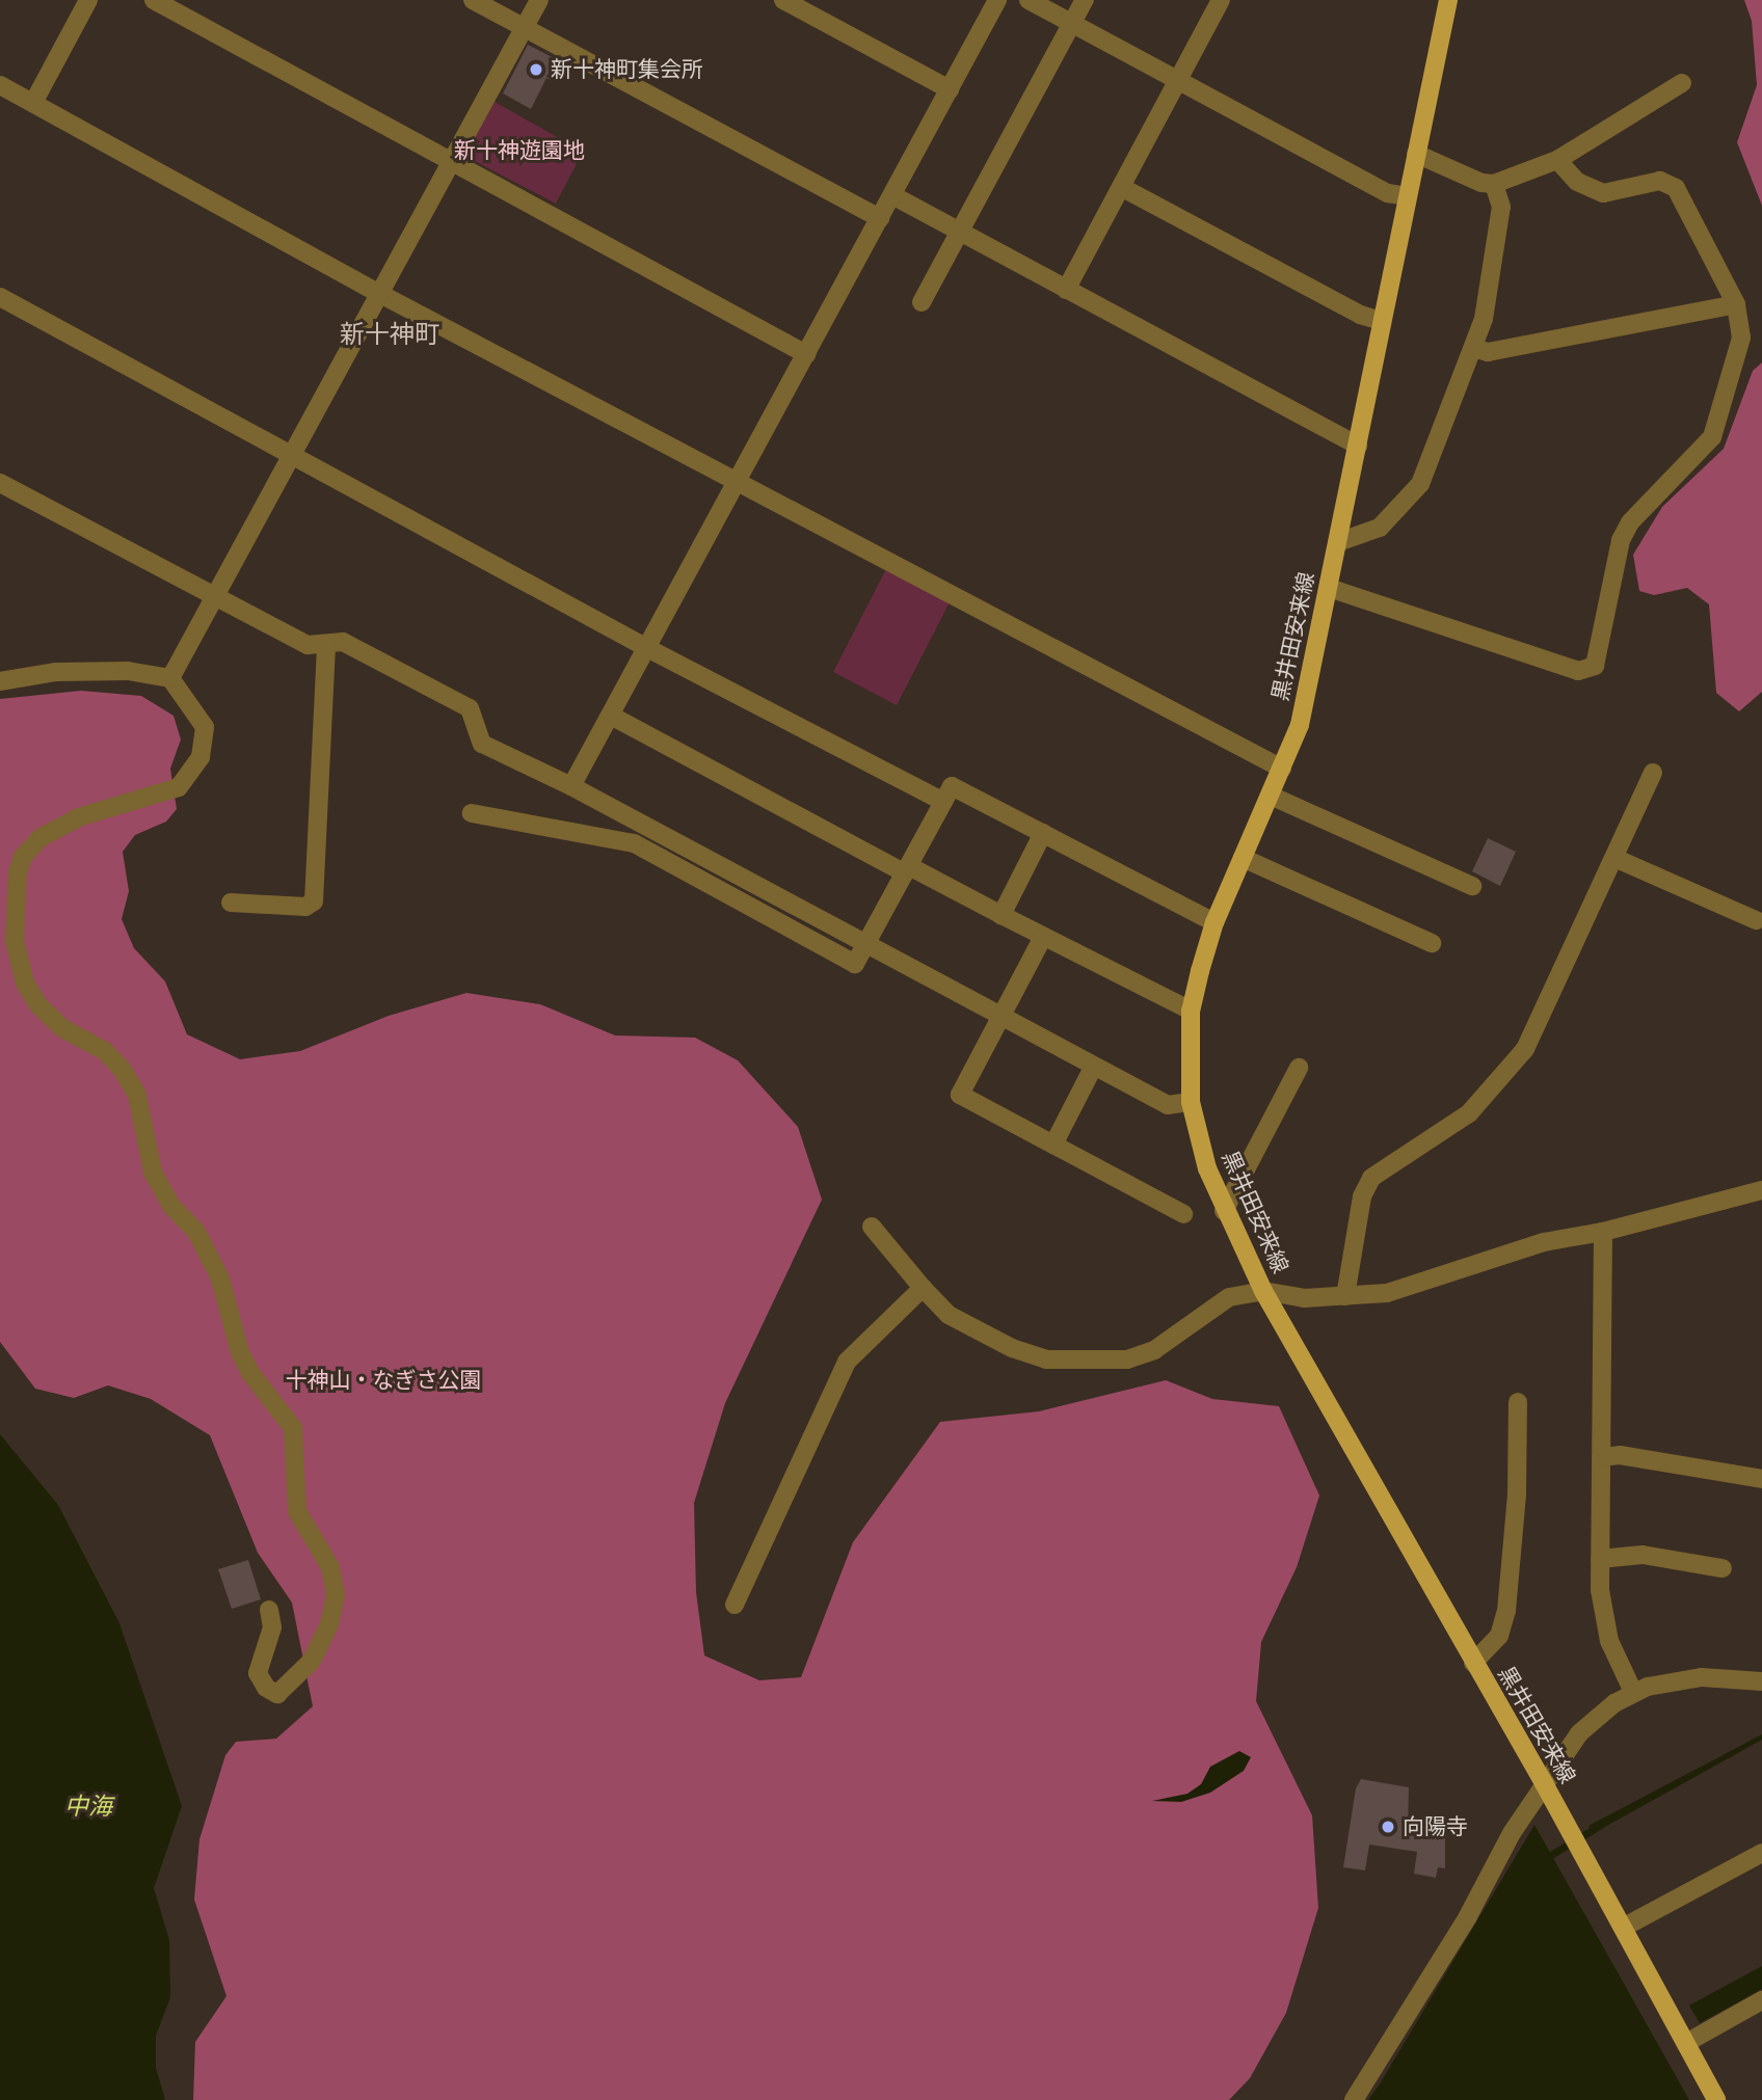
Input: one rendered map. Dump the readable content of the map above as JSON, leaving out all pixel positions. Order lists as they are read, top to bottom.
{
  "streets": {
    "main road": ["黒井田安来線"]
  },
  "districts": ["新十神町"],
  "water": ["中海"],
  "parks": ["新十神遊園地", "十神山・なぎさ公園"],
  "places": ["新十神町集会所", "向陽寺"]
}
